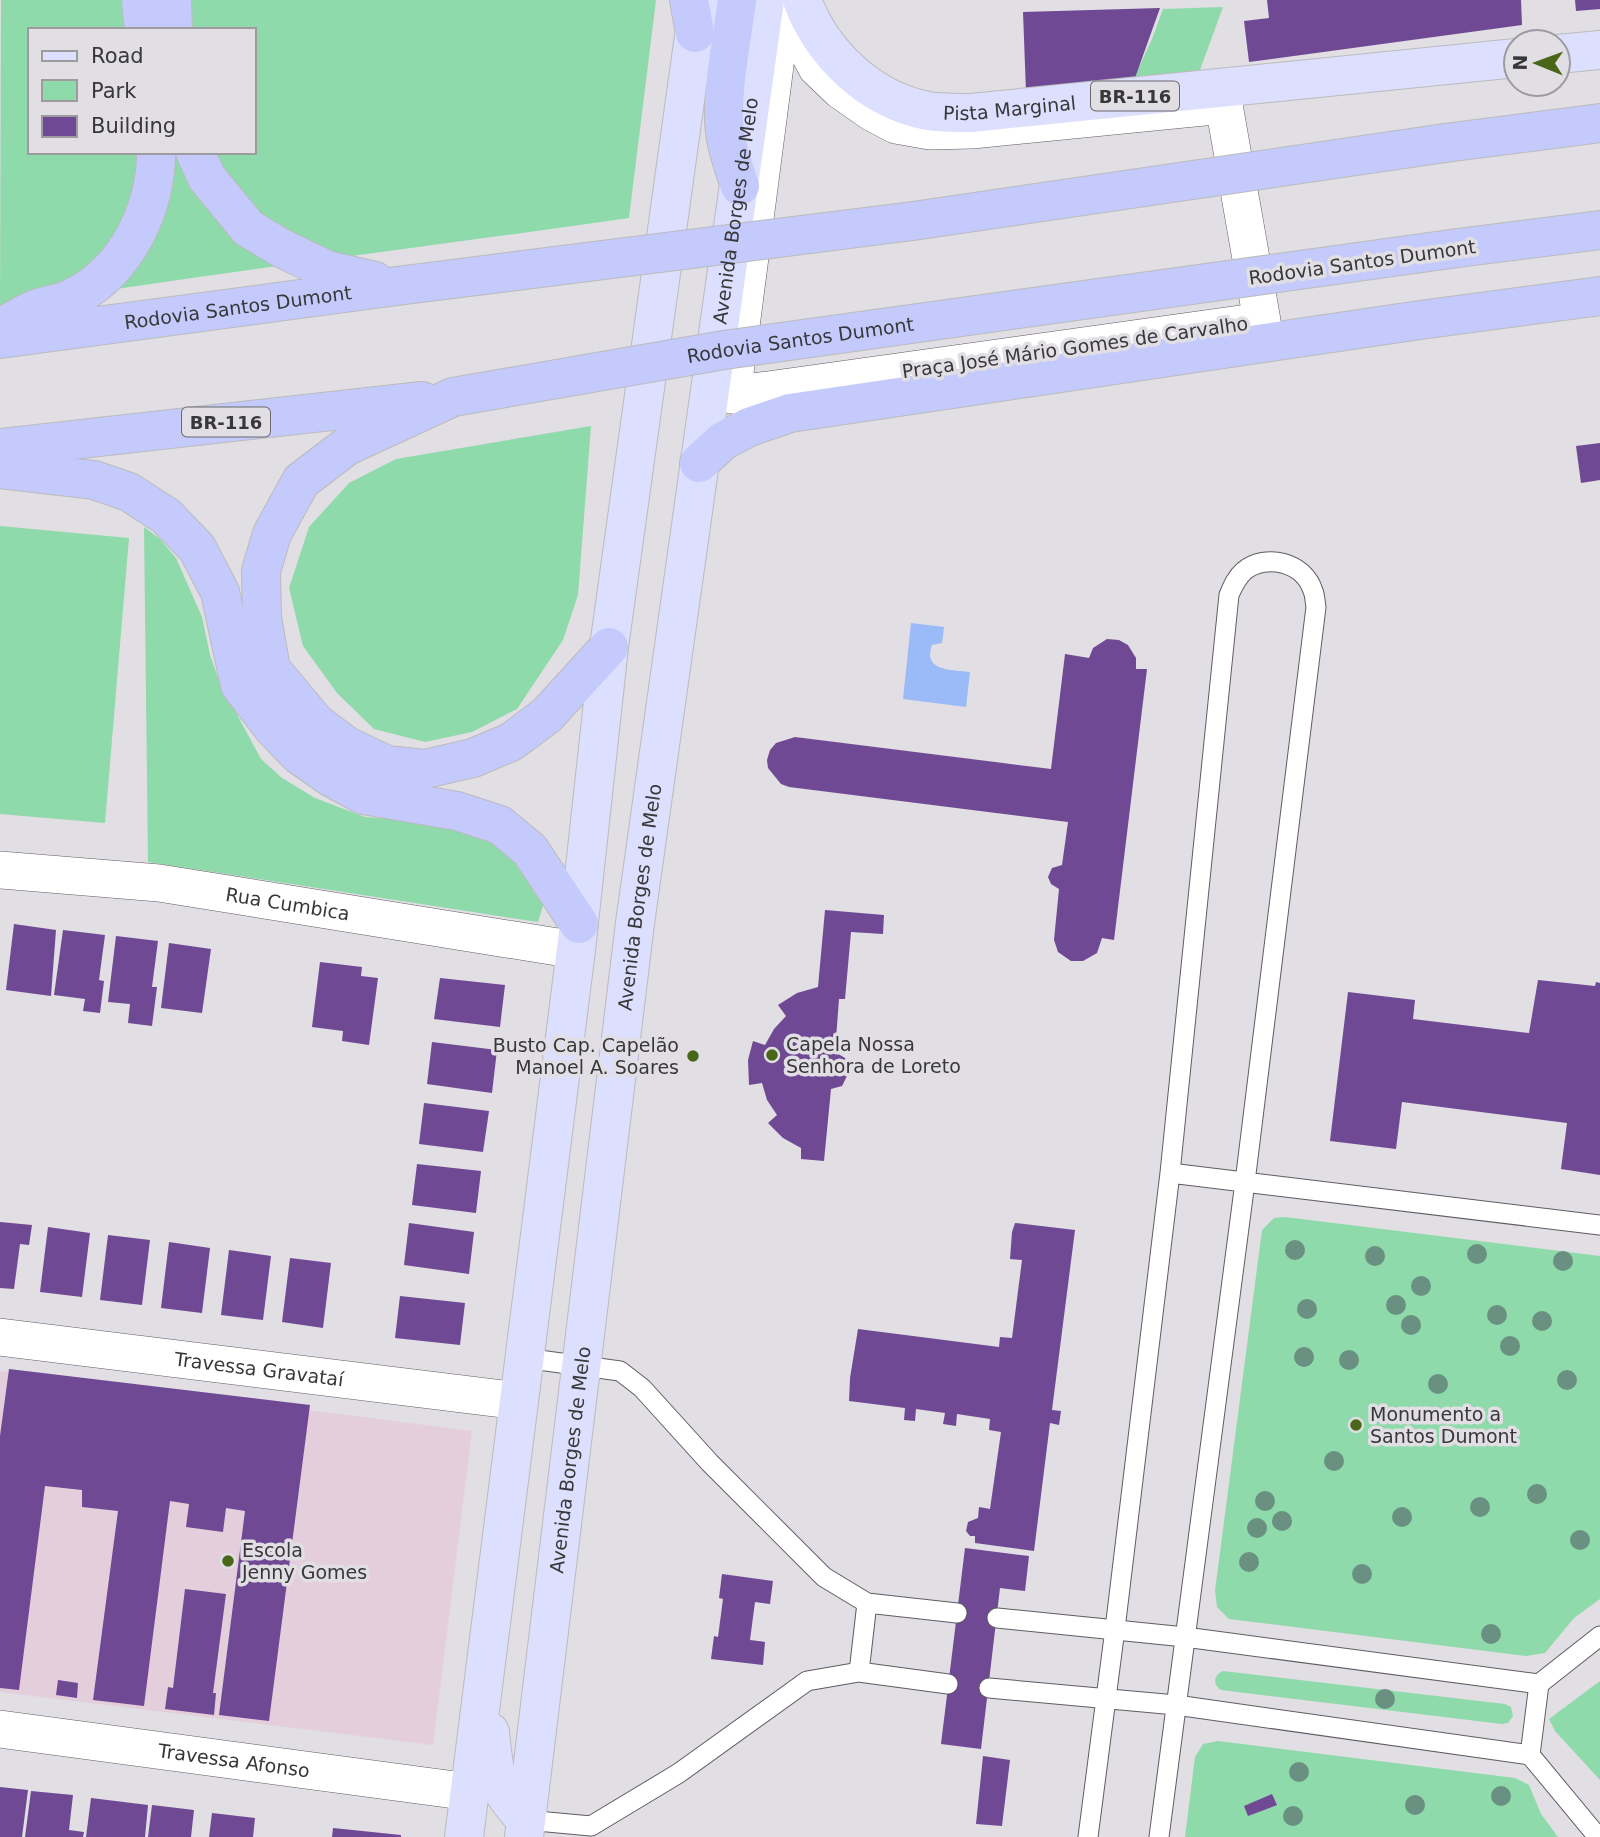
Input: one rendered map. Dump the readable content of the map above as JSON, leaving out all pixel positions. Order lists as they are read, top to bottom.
{
  "streets": {
    "highway": ["BR-116", "Rodovia Santos Dumont"],
    "main road": ["Pista Marginal", "Avenida Borges de Melo"],
    "street": [
      "Praça José Mário Gomes de Carvalho",
      "Rua Cumbica",
      "Travessa Gravataí",
      "Travessa Afonso"
    ]
  },
  "crossings": [
    ["Pista Marginal", "Avenida Borges de Melo"],
    ["Pista Marginal", "Praça José Mário Gomes de Carvalho"],
    ["Avenida Borges de Melo", "Praça José Mário Gomes de Carvalho"]
  ],
  "places": [
    "Capela Nossa Senhora de Loreto",
    "Busto Cap. Capelão Manoel A. Soares",
    "Monumento a Santos Dumont",
    "Escola Jenny Gomes"
  ],
  "legend": ["Road", "Park", "Building"],
  "north": "left"
}
